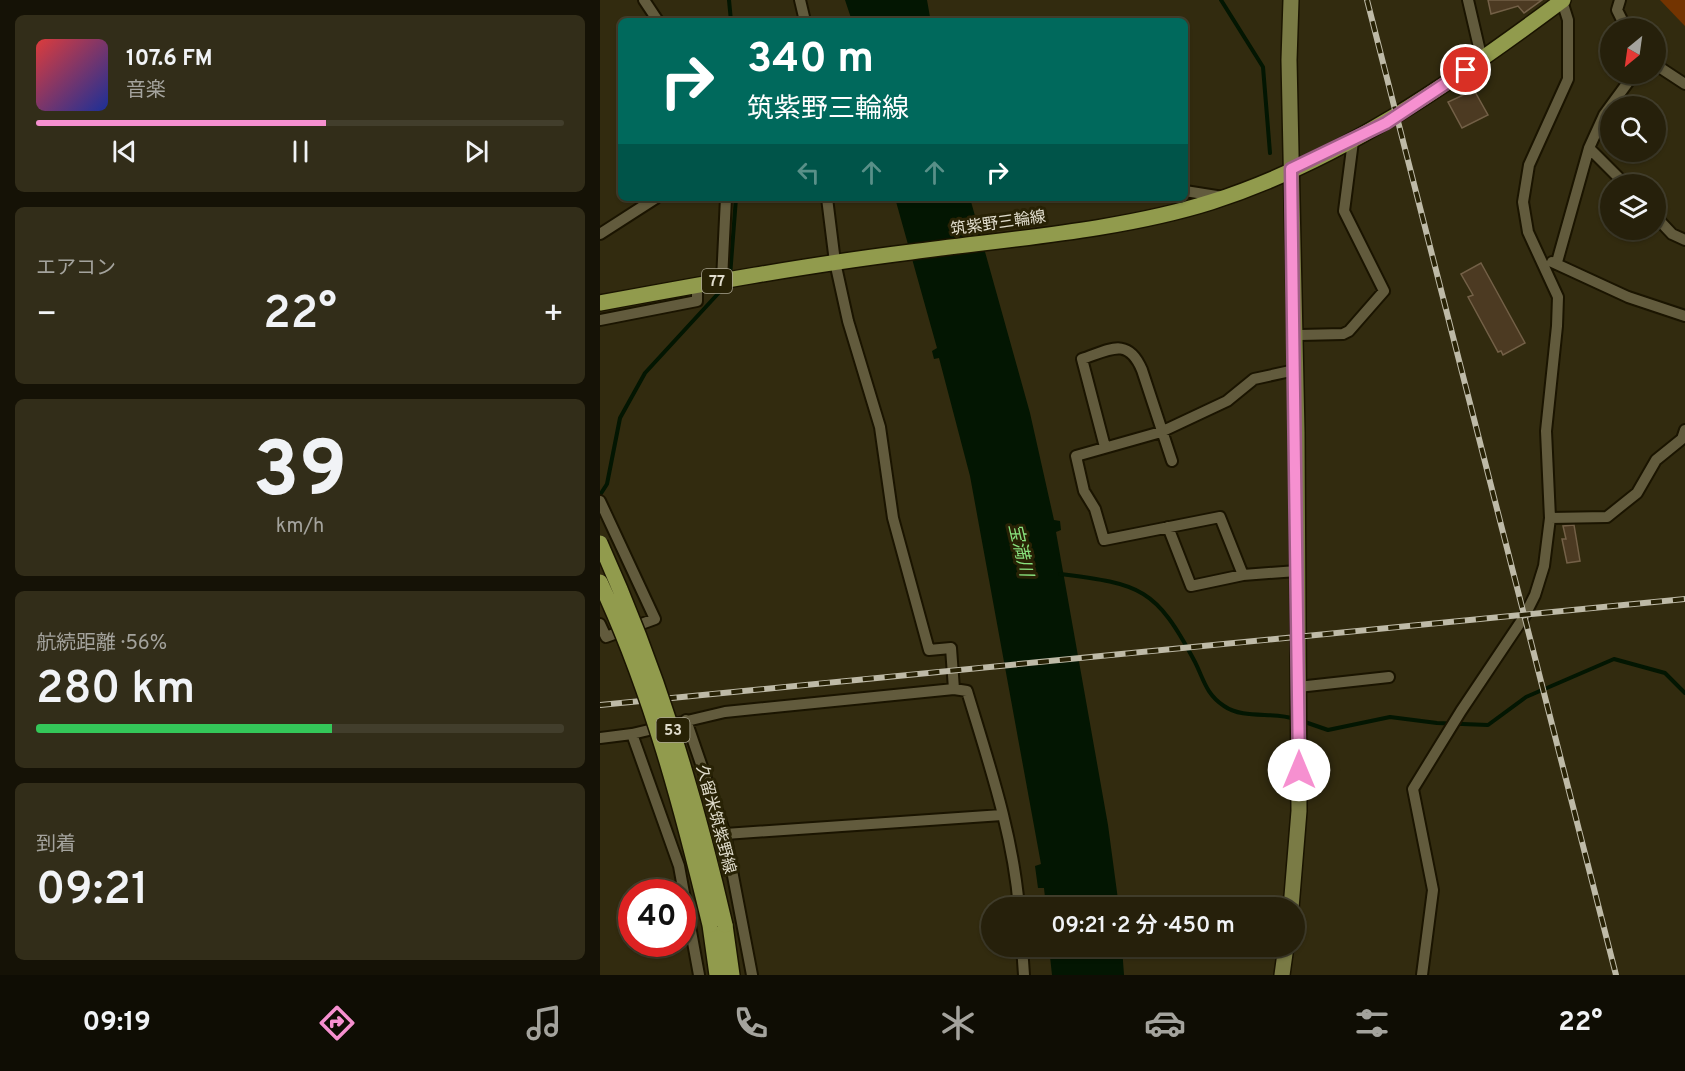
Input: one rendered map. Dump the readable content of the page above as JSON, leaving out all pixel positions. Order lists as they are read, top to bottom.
{
  "streets": {
    "main road": [
      "筑紫野三輪線",
      "77",
      "53",
      "久留米筑紫野線"
    ]
  },
  "water": ["宝満川"],
  "north": "bottom left",
  "page": {
    "turn": ["340 m", "筑紫野三輪線"],
    "song": ["107.6 FM", "音楽"],
    "tile": [
      "エアコン",
      ["39", "km/h"],
      ["航続距離 · 56%", "280 km"],
      ["到着", "09:21"]
    ],
    "heat": ["−", "22°", "+"],
    "limit": "40",
    "trip": "09:21 · 2 分 · 450 m",
    "tabs": ["09:19", "22°"]
  }
}
